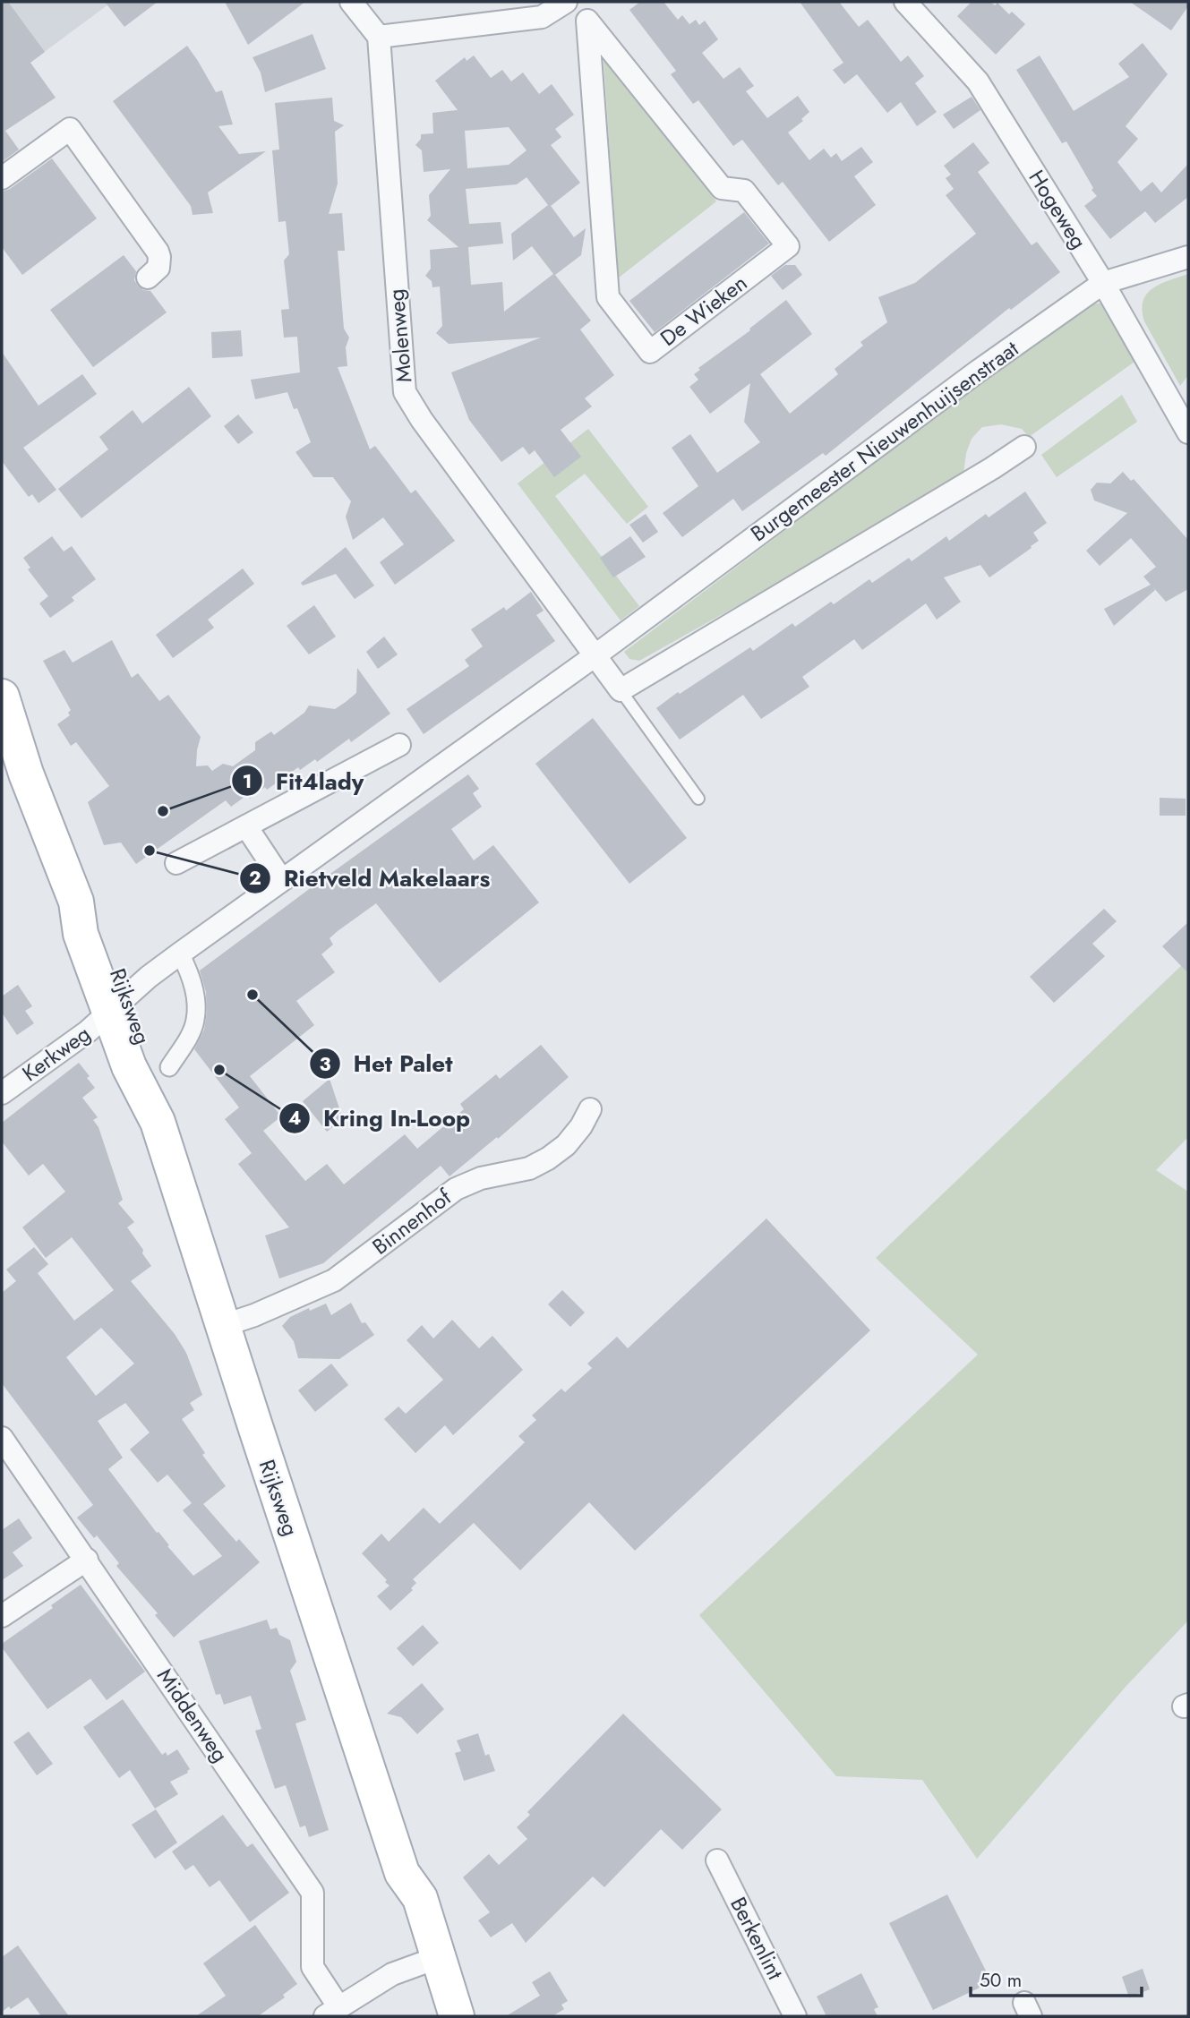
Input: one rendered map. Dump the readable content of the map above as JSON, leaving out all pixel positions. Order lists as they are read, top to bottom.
{
  "streets": {
    "main road": ["Rijksweg"],
    "street": [
      "Hogeweg",
      "De Wieken",
      "Molenweg",
      "Burgemeester Nieuwenhuijsenstraat",
      "Kerkweg",
      "Binnenhof",
      "Middenweg",
      "Berkenlint"
    ]
  },
  "crossings": [
    ["Hogeweg", "Burgemeester Nieuwenhuijsenstraat"],
    ["Molenweg", "Burgemeester Nieuwenhuijsenstraat"],
    ["Burgemeester Nieuwenhuijsenstraat", "Rijksweg"],
    ["Burgemeester Nieuwenhuijsenstraat", "Kerkweg"],
    ["Rijksweg", "Kerkweg"],
    ["Rijksweg", "Binnenhof"]
  ],
  "places": [
    "Fit4lady",
    "Rietveld Makelaars",
    "Het Palet",
    "Kring In-Loop"
  ],
  "scale_bar": "50 m"
}
